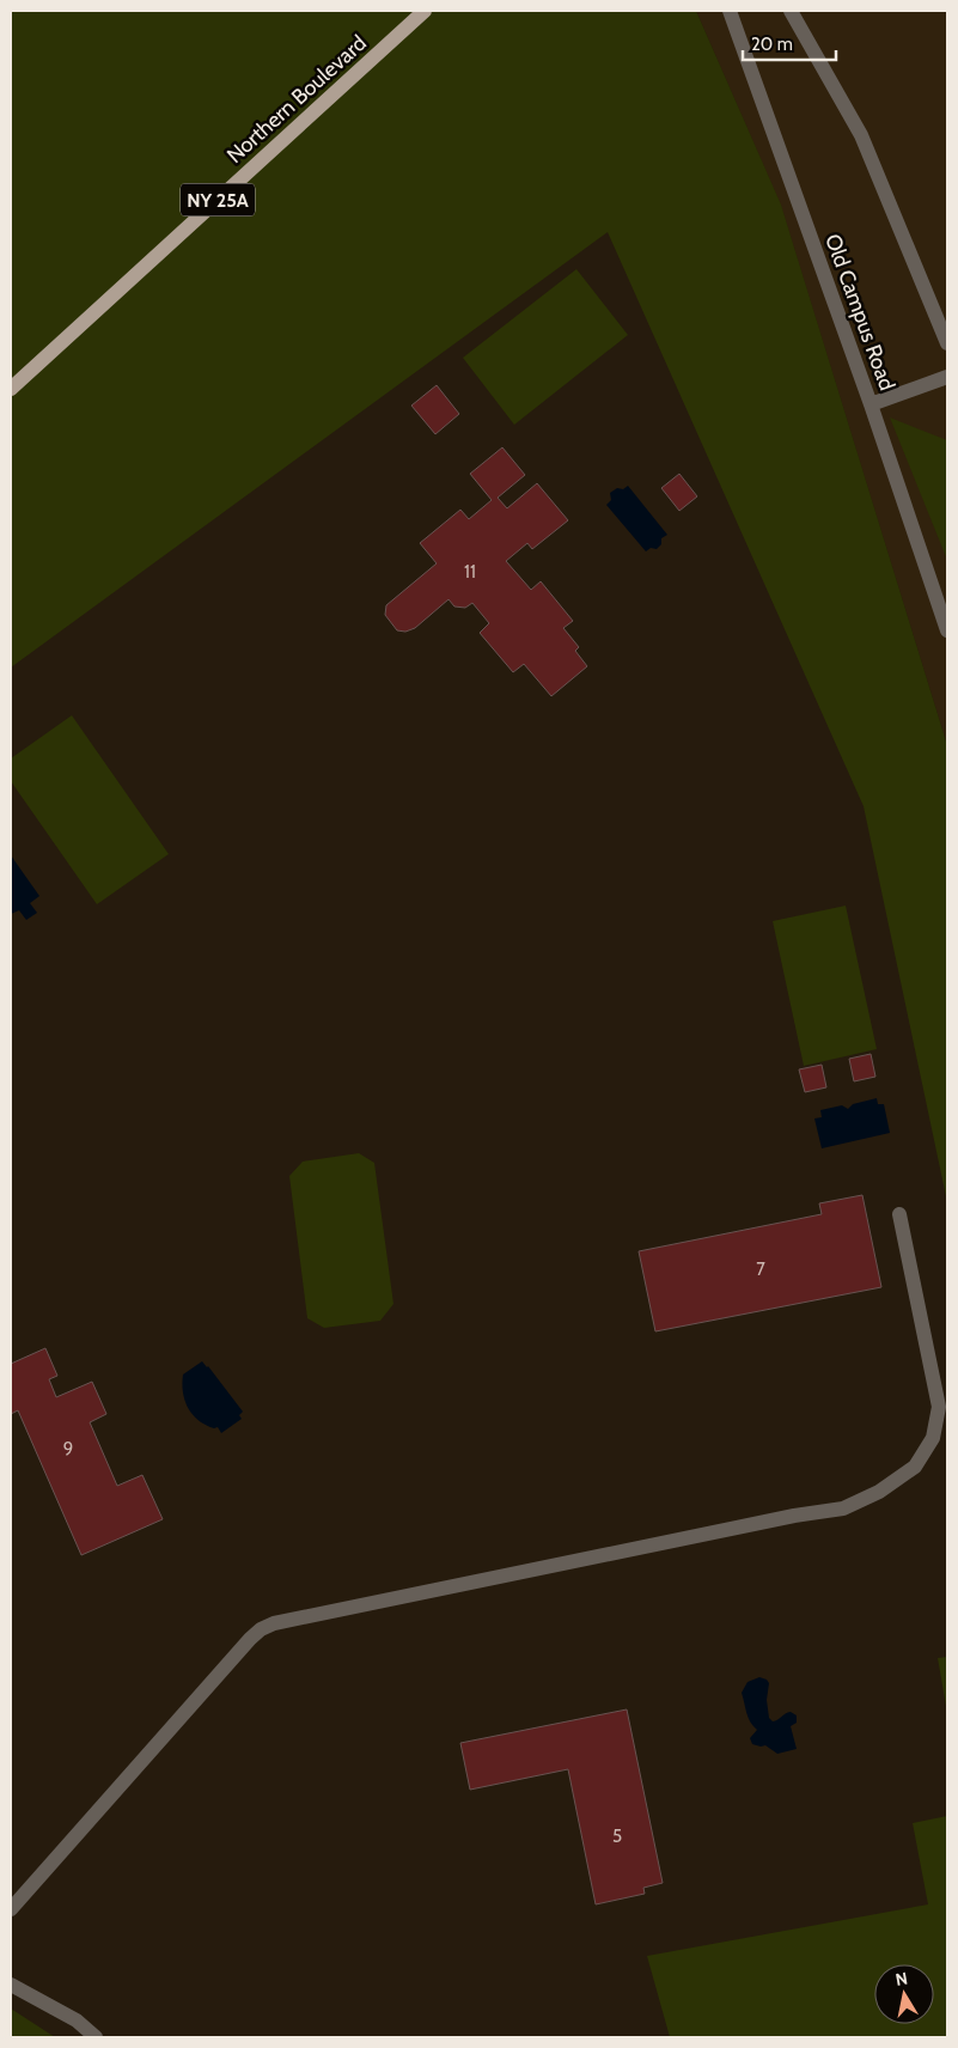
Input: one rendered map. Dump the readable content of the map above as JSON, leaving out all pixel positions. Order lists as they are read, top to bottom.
{
  "streets": {
    "main road": ["Northern Boulevard", "NY 25A"],
    "street": ["Old Campus Road"]
  },
  "house_numbers": [
    "11",
    "7",
    "9",
    "5"
  ],
  "scale_bar": "20 m",
  "north": "top"
}
